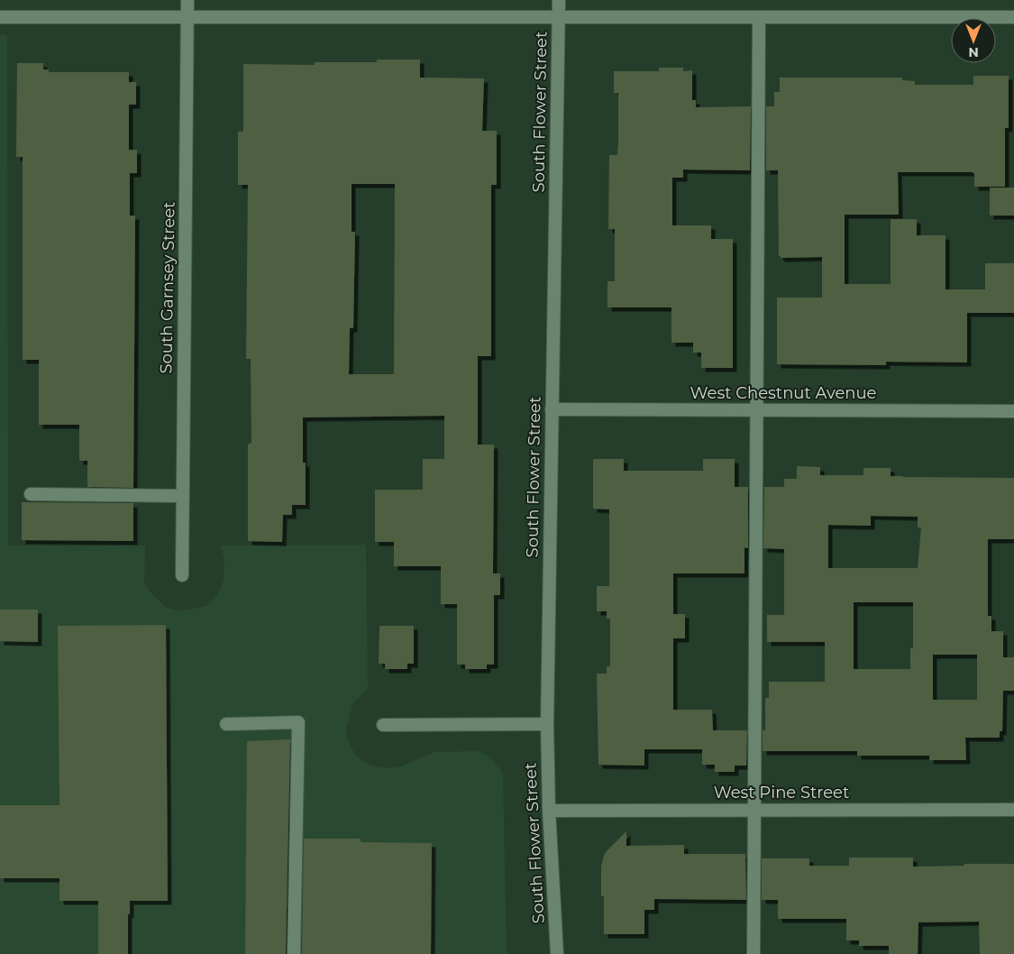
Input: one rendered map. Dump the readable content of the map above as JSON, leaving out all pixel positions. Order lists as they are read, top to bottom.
{
  "streets": {
    "street": [
      "South Flower Street",
      "South Garnsey Street",
      "West Chestnut Avenue",
      "West Pine Street"
    ]
  },
  "crossings": [
    ["South Flower Street", "West Chestnut Avenue"],
    ["South Flower Street", "West Pine Street"]
  ],
  "north": "bottom"
}
